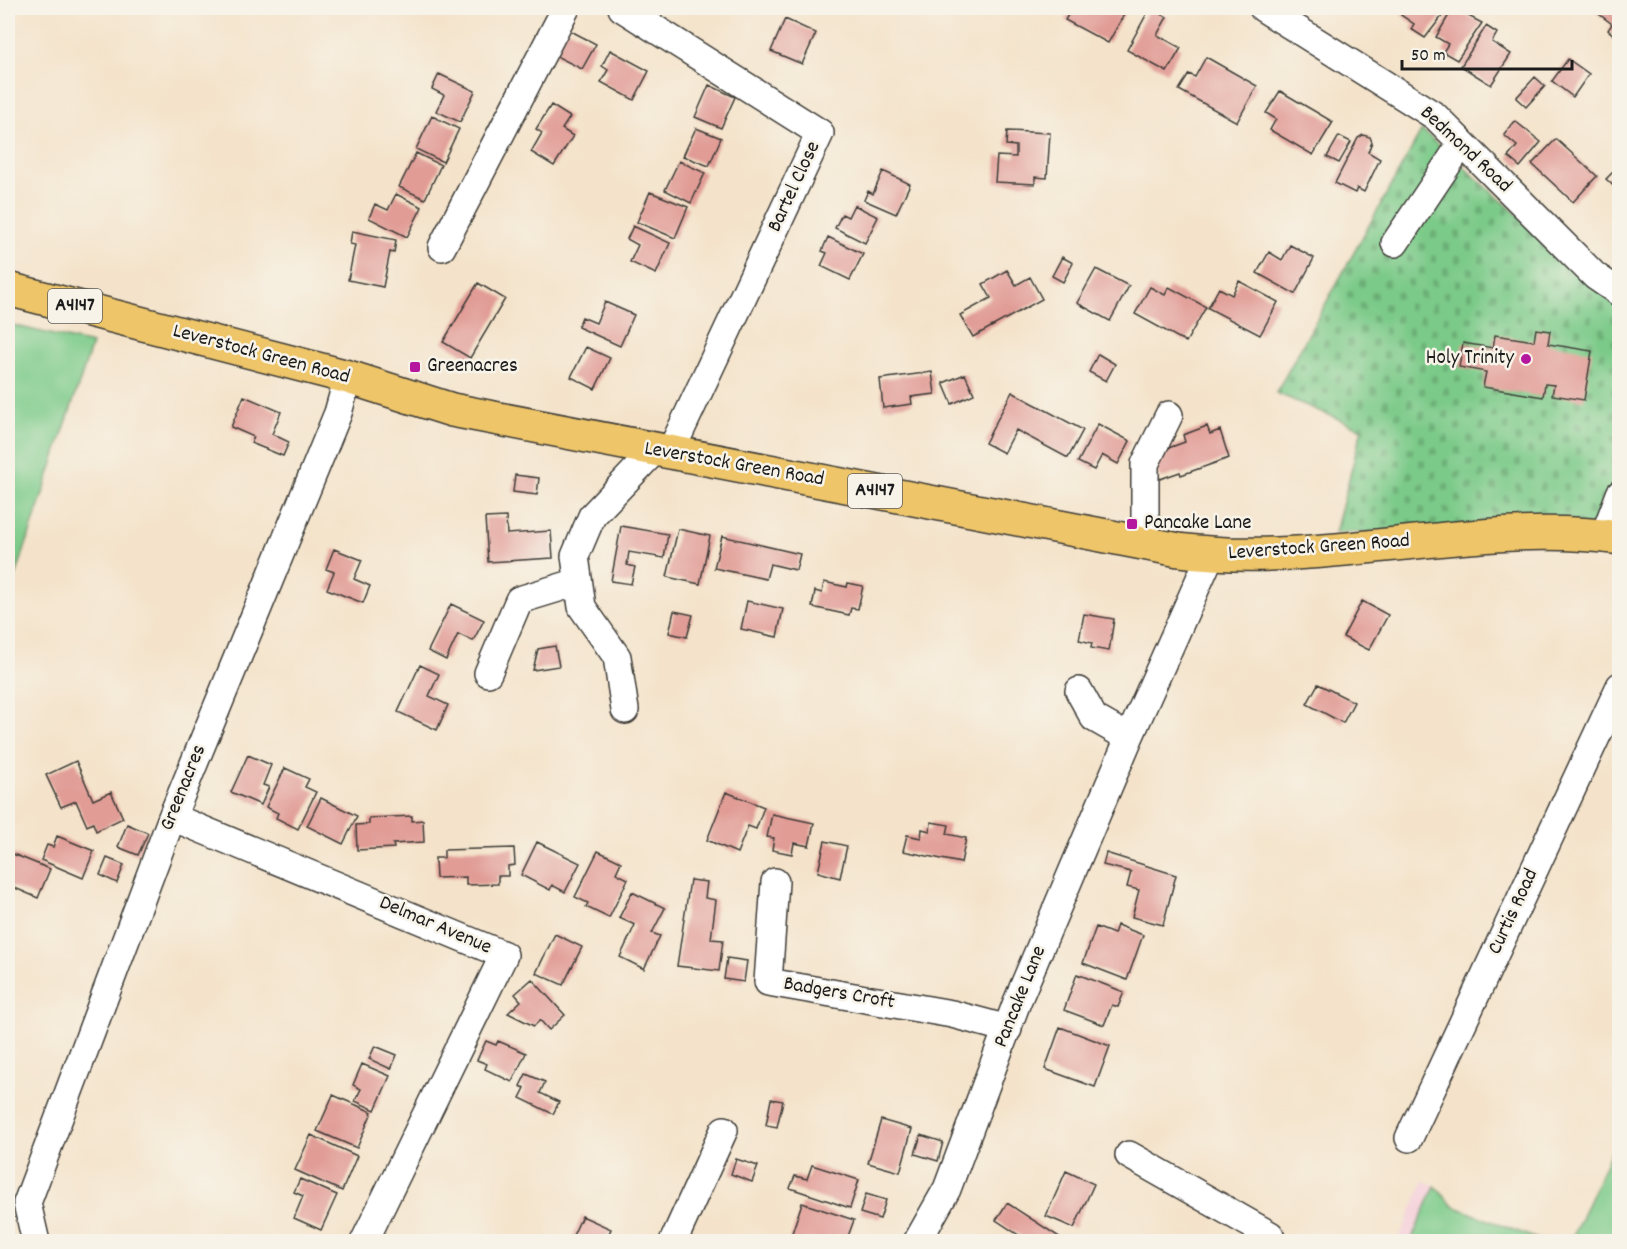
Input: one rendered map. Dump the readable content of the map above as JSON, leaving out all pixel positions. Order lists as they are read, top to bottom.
{
  "streets": {
    "main road": ["A4147", "Leverstock Green Road"],
    "street": [
      "Bedmond Road",
      "Bartel Close",
      "Greenacres",
      "Curtis Road",
      "Delmar Avenue",
      "Badgers Croft",
      "Pancake Lane"
    ]
  },
  "crossings": [
    ["Bartel Close", "Leverstock Green Road"],
    ["Leverstock Green Road", "Greenacres"],
    ["Leverstock Green Road", "Pancake Lane"],
    ["Greenacres", "Delmar Avenue"],
    ["Badgers Croft", "Pancake Lane"]
  ],
  "places": {
    "other": ["Holy Trinity"],
    "transit": ["Greenacres", "Pancake Lane"]
  },
  "scale_bar": "50 m"
}
